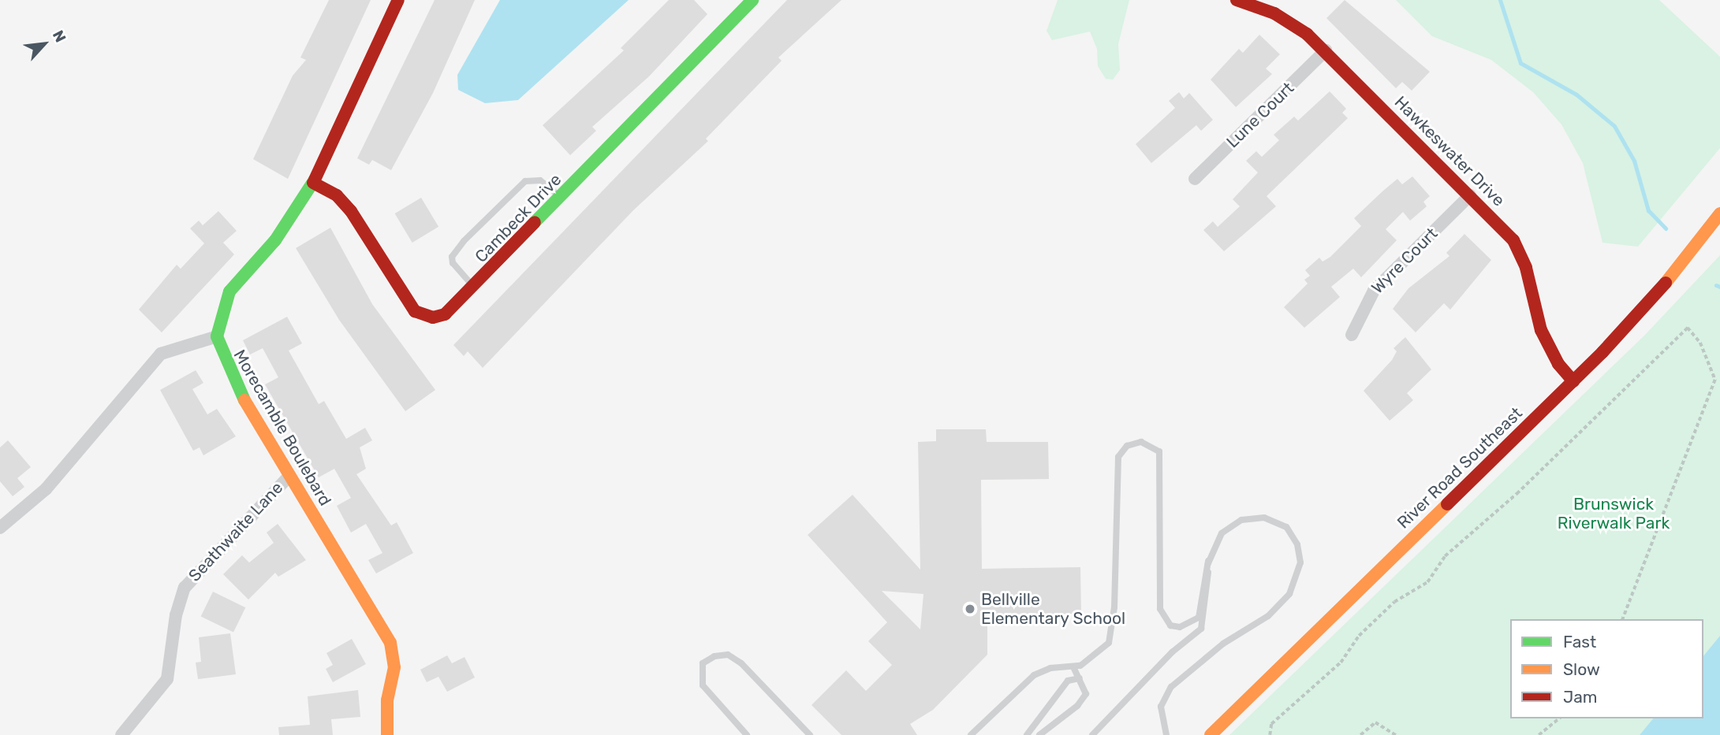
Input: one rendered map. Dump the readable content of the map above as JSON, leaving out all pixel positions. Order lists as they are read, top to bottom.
{
  "streets": {
    "street": [
      "Lune Court",
      "Hawkeswater Drive",
      "Cambeck Drive",
      "Wyre Court",
      "Morecamble Boulebard",
      "River Road Southeast",
      "Seathwaite Lane"
    ]
  },
  "crossings": [
    ["Lune Court", "Hawkeswater Drive"],
    ["Hawkeswater Drive", "Wyre Court"],
    ["Hawkeswater Drive", "River Road Southeast"],
    ["Cambeck Drive", "Morecamble Boulebard"],
    ["Morecamble Boulebard", "Seathwaite Lane"]
  ],
  "parks": ["Brunswick Riverwalk Park"],
  "places": ["Bellville Elementary School"],
  "legend": ["Fast", "Slow", "Jam"],
  "north": "top right"
}
